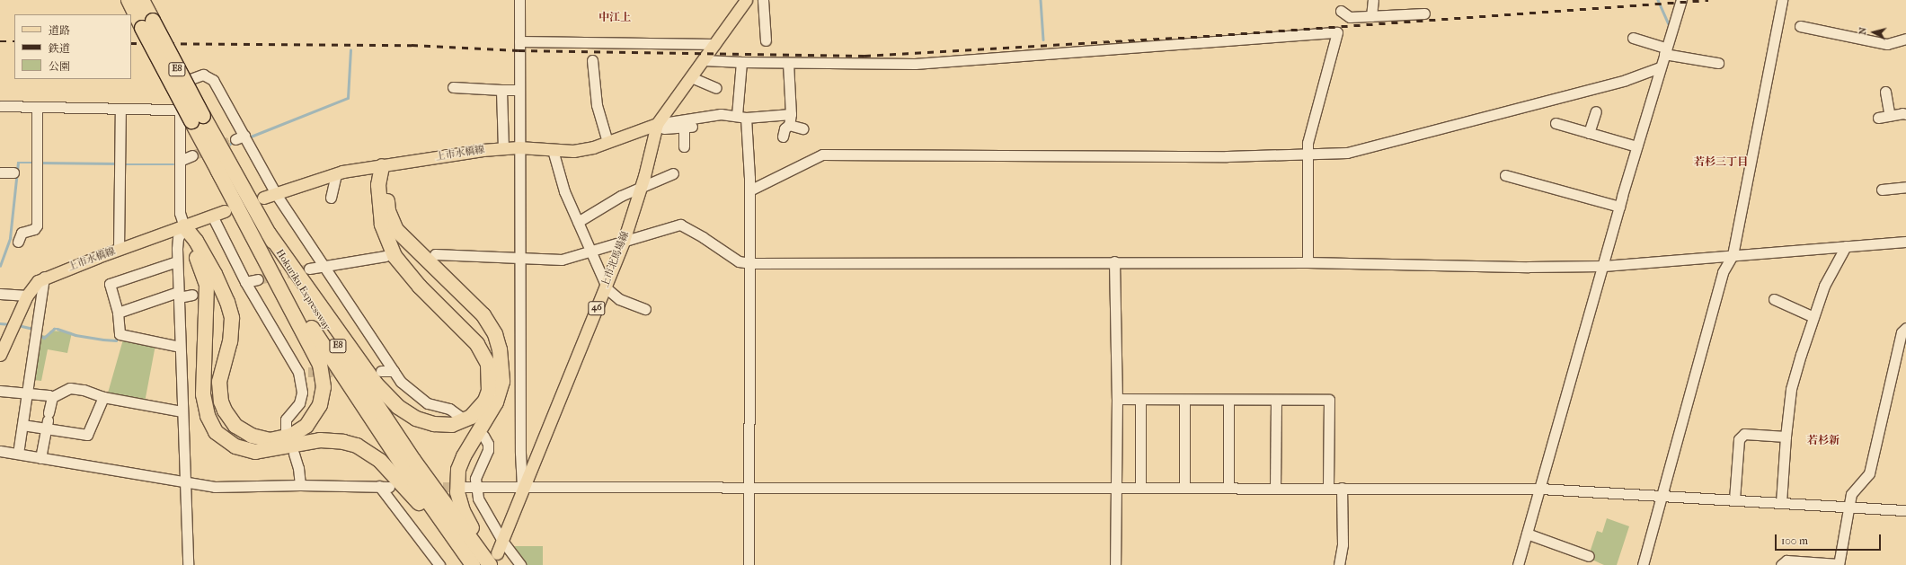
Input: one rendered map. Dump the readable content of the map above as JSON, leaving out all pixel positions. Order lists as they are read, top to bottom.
{
  "streets": {
    "highway": ["E8", "Hokuriku Expressway"],
    "main road": ["上市水橋線", "上市北馬場線", "46"]
  },
  "crossings": [
    ["上市水橋線", "上市北馬場線"],
    ["上市北馬場線", "Hokuriku Expressway"]
  ],
  "districts": ["中江上", "若杉三丁目", "若杉新"],
  "legend": ["道路", "鉄道", "公園"],
  "scale_bar": "100 m",
  "north": "left"
}
